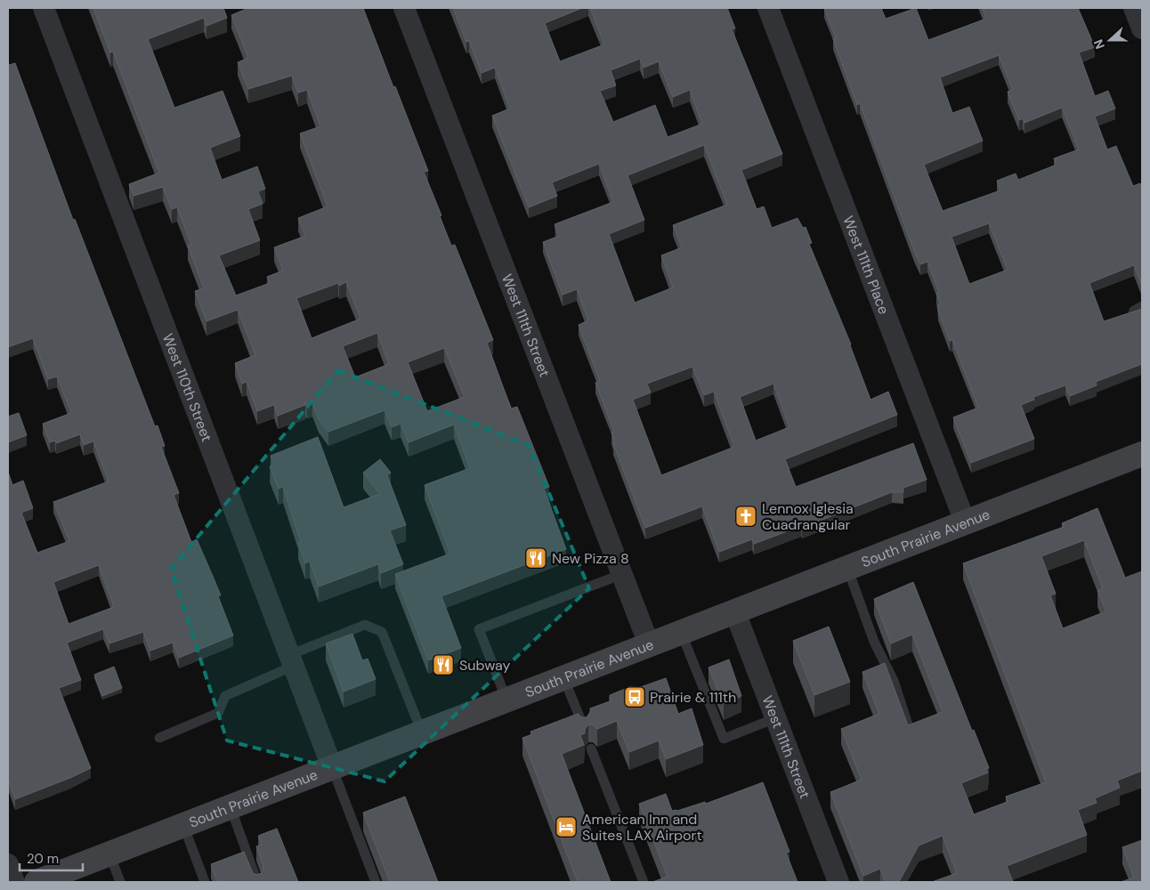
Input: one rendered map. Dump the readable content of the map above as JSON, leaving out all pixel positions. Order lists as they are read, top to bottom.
{
  "streets": {
    "main road": ["South Prairie Avenue"],
    "street": ["West 111th Place", "West 111th Street", "West 110th Street"]
  },
  "crossings": [
    ["West 111th Place", "South Prairie Avenue"],
    ["West 111th Street", "South Prairie Avenue"],
    ["West 110th Street", "South Prairie Avenue"]
  ],
  "places": {
    "church": ["Lennox Iglesia Cuadrangular"],
    "restaurant": ["New Pizza 8", "Subway"],
    "bus stop": ["Prairie & 111th"],
    "hotel": ["American Inn and Suites LAX Airport"]
  },
  "scale_bar": "20 m",
  "north": "left"
}
